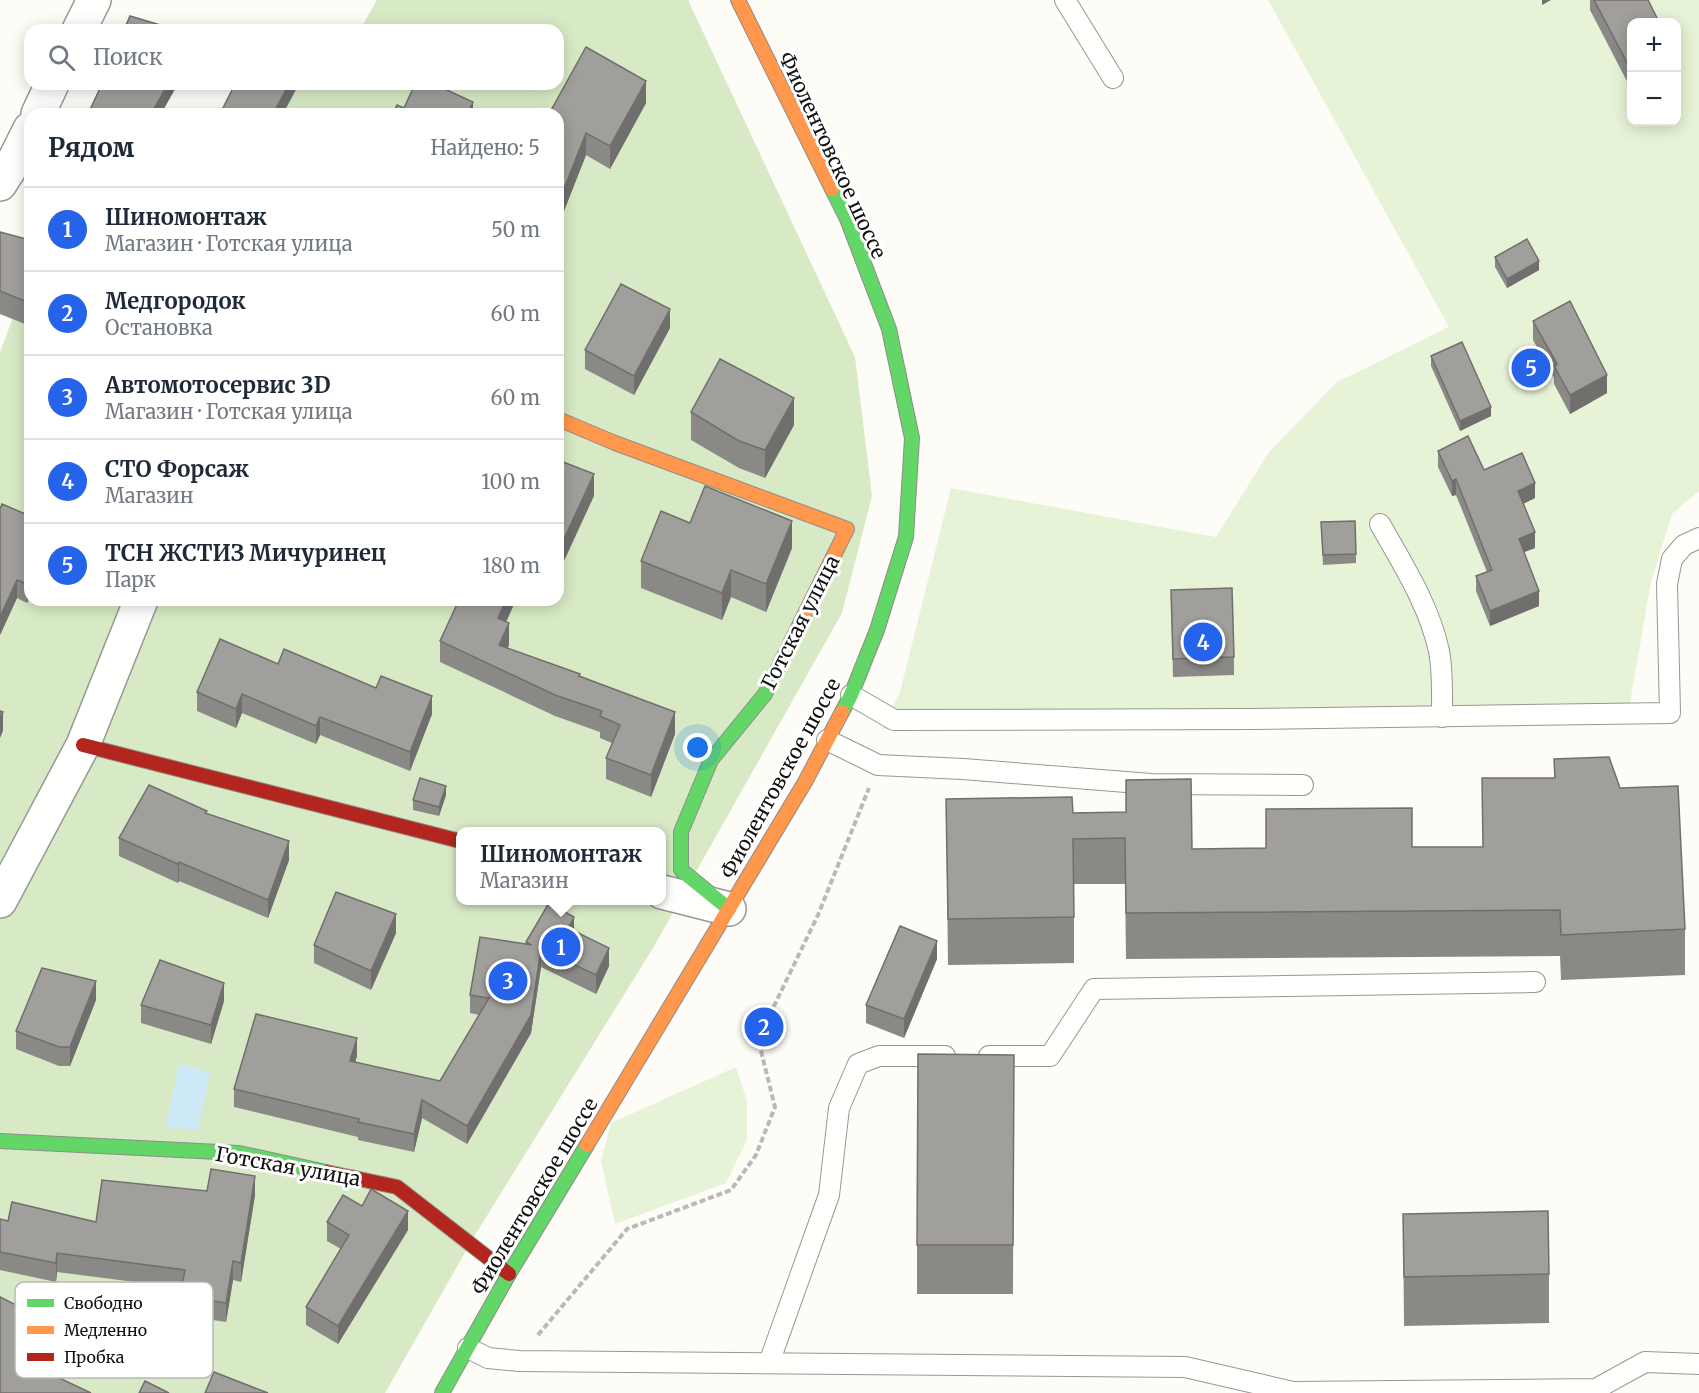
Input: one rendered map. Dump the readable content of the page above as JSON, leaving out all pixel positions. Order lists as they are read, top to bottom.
{
  "streets": {
    "street": ["Фиолентовское шоссе", "Готская улица"]
  },
  "crossings": [
    ["Фиолентовское шоссе", "Готская улица"]
  ],
  "legend": ["Свободно", "Медленно", "Пробка"],
  "page": {
    "map_buttons": ["+", "−"],
    "search": "Поиск",
    "heading": ["Рядом", "Найдено: 5"],
    "list": [
      {
        "mark": "1",
        "name": "Шиномонтаж",
        "note": "Магазин · Готская улица",
        "value": "50 m"
      },
      {
        "mark": "2",
        "name": "Медгородок",
        "note": "Остановка",
        "value": "60 m"
      },
      {
        "mark": "3",
        "name": "Автомотосервис 3D",
        "note": "Магазин · Готская улица",
        "value": "60 m"
      },
      {
        "mark": "4",
        "name": "СТО Форсаж",
        "note": "Магазин",
        "value": "100 m"
      },
      {
        "mark": "5",
        "name": "ТСН ЖСТИЗ Мичуринец",
        "note": "Парк",
        "value": "180 m"
      }
    ],
    "pins": [
      "5",
      "4",
      "1",
      "3",
      "2"
    ],
    "popup": ["Шиномонтаж", "Магазин"]
  }
}
